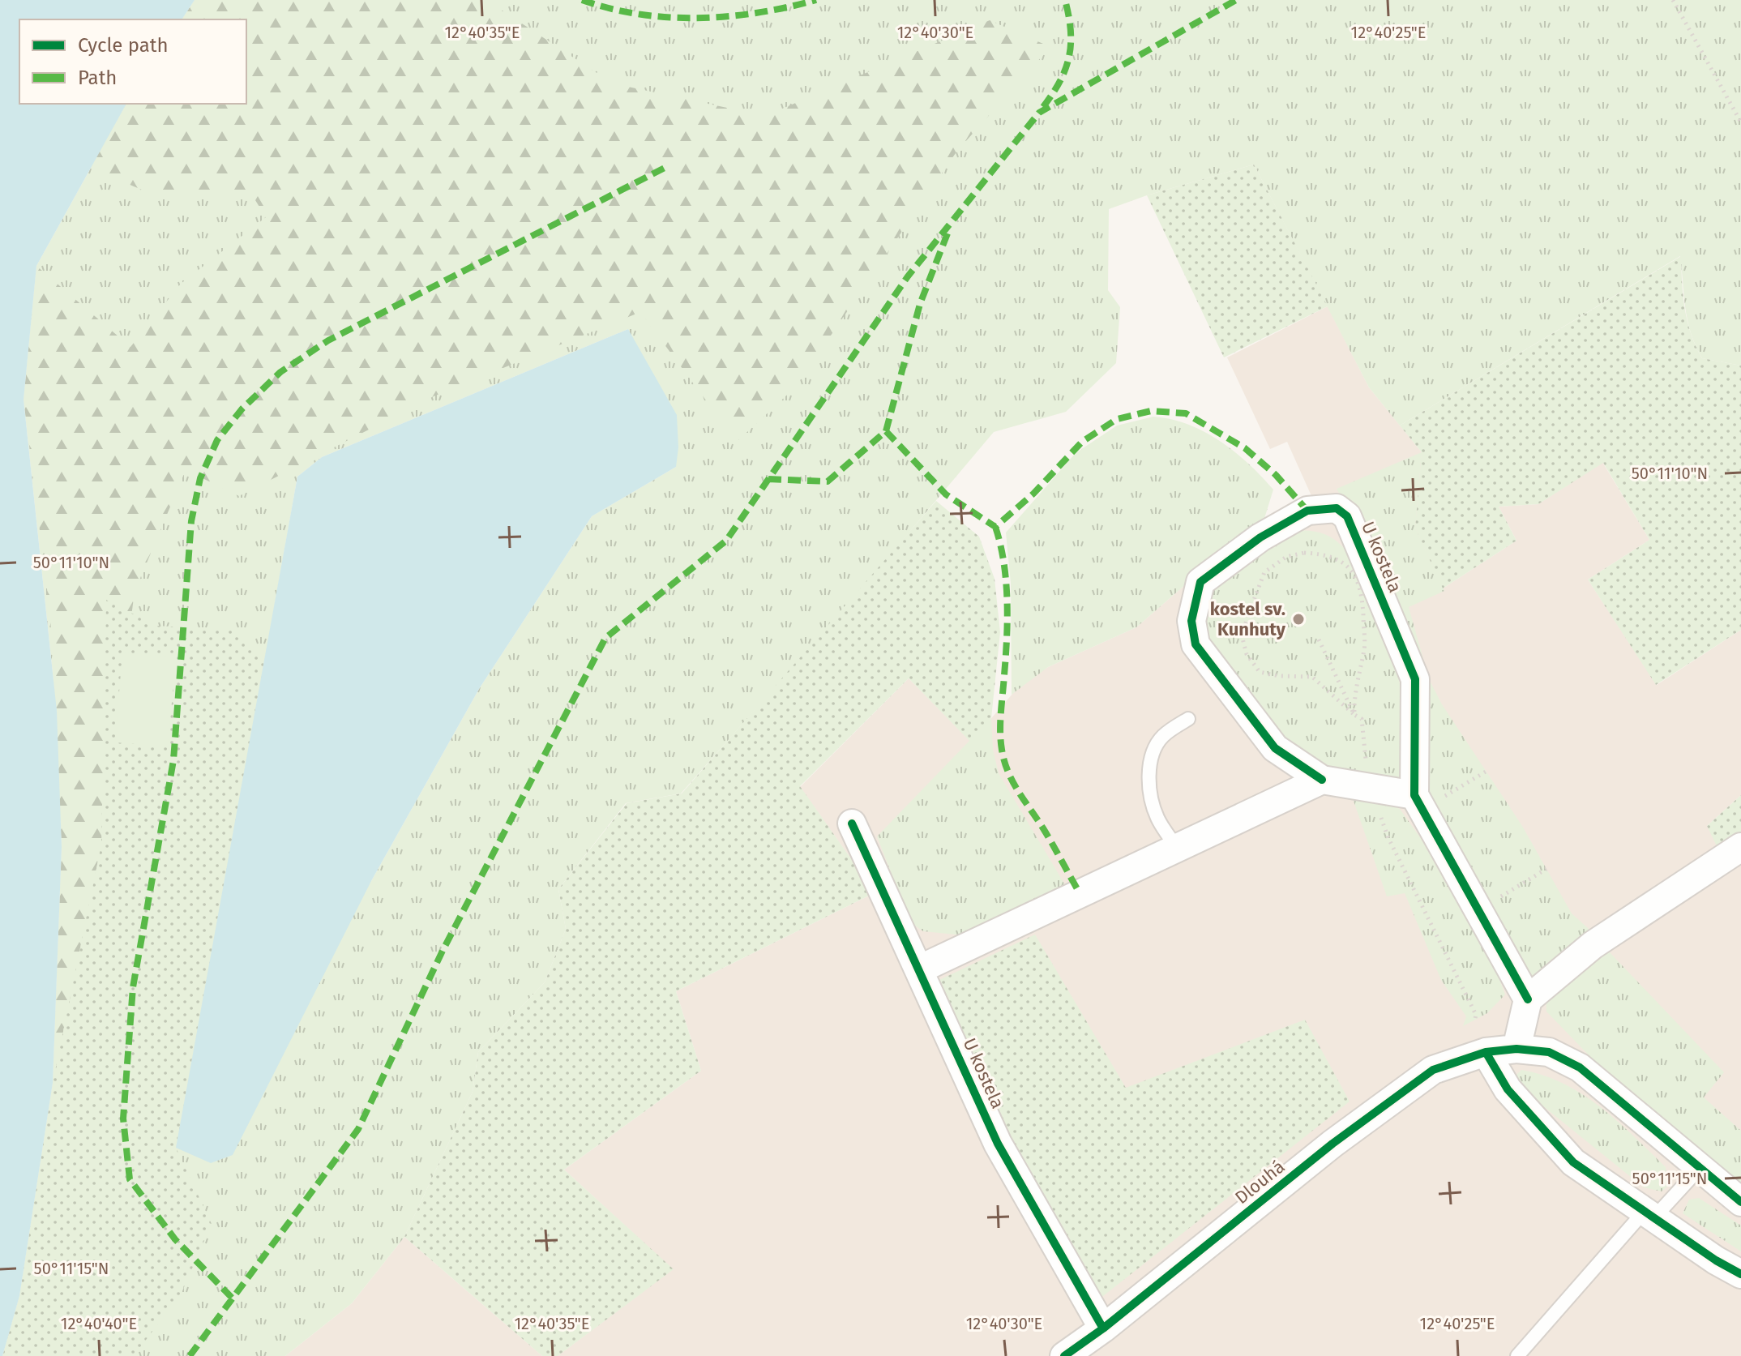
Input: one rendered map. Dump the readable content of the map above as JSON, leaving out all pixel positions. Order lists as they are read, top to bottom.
{
  "streets": {
    "street": ["U kostela", "Dlouhá"]
  },
  "crossings": [
    ["U kostela", "Dlouhá"]
  ],
  "places": ["kostel sv. Kunhuty"],
  "legend": ["Cycle path", "Path"],
  "coordinates": [
    "12°40'35\"E",
    "12°40'30\"E",
    "12°40'25\"E",
    "50°11'10\"N",
    "50°11'15\"N",
    "12°40'40\"E"
  ]
}
